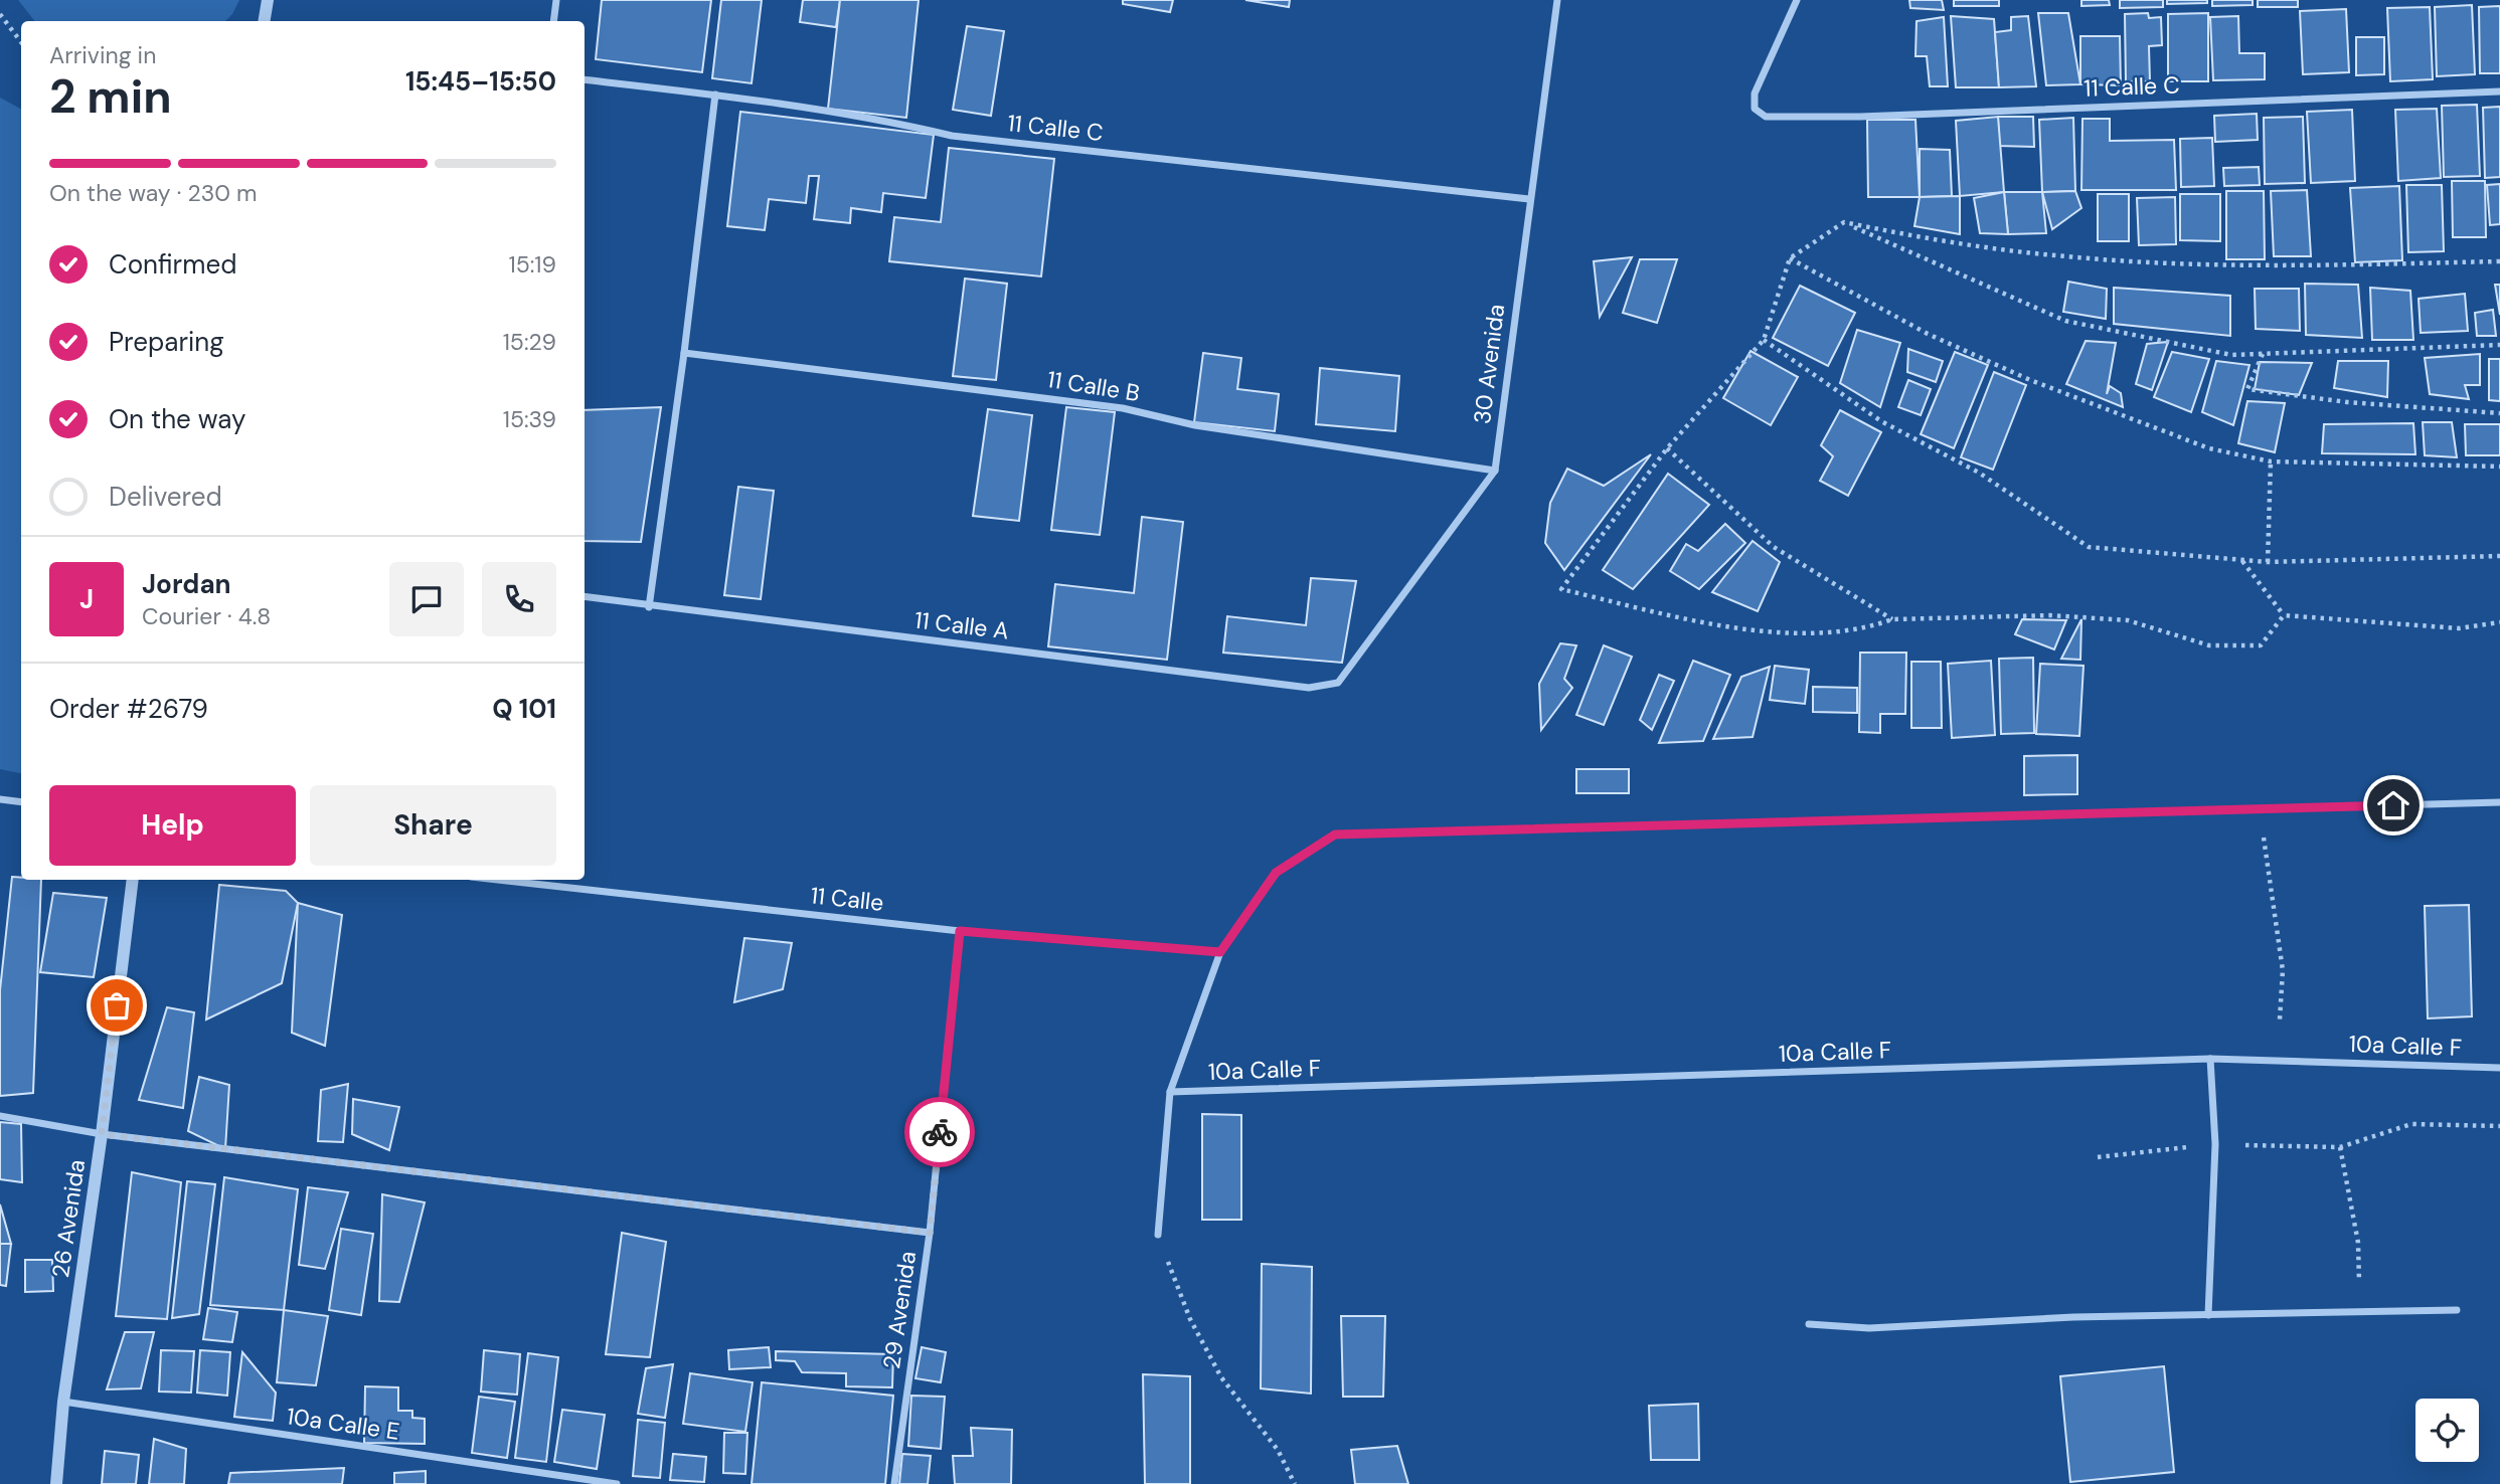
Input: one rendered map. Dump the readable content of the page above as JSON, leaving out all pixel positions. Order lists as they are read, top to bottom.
{
  "streets": {
    "street": [
      "11 Calle C",
      "30 Avenida",
      "11 Calle B",
      "11 Calle A",
      "11 Calle",
      "10a Calle F",
      "26 Avenida",
      "29 Avenida",
      "10a Calle E"
    ]
  },
  "crossings": [
    ["11 Calle C", "30 Avenida"],
    ["30 Avenida", "11 Calle B"],
    ["30 Avenida", "11 Calle A"],
    ["11 Calle", "29 Avenida"],
    ["26 Avenida", "10a Calle E"]
  ],
  "page": {
    "heading": ["2 min", "Arriving in", "15:45–15:50"],
    "panel": [
      "Jordan",
      "Courier · 4.8",
      "Order #2679",
      "Q 101"
    ],
    "bar": "On the way · 230 m",
    "list": [
      ["Confirmed", "15:19"],
      ["Preparing", "15:29"],
      ["On the way", "15:39"],
      "Delivered"
    ],
    "round": "J",
    "buttons": ["Help", "Share"]
  }
}
